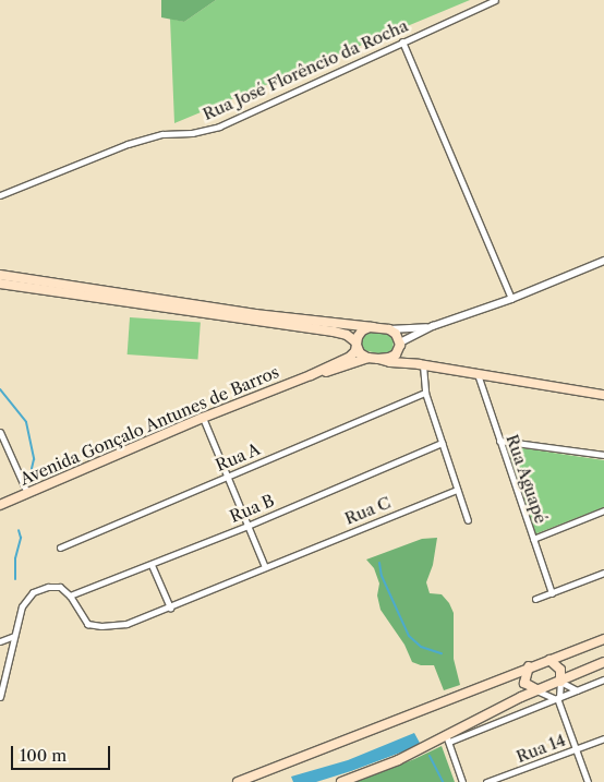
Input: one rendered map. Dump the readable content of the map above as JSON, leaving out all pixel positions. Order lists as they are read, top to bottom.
{
  "streets": {
    "main road": ["Avenida Gonçalo Antunes de Barros"],
    "street": [
      "Rua José Florêncio da Rocha",
      "Rua A",
      "Rua Aguapé",
      "Rua B",
      "Rua C",
      "Rua 14"
    ]
  },
  "crossings": [
    ["Rua B", "Rua C"]
  ],
  "scale_bar": "100 m"
}
